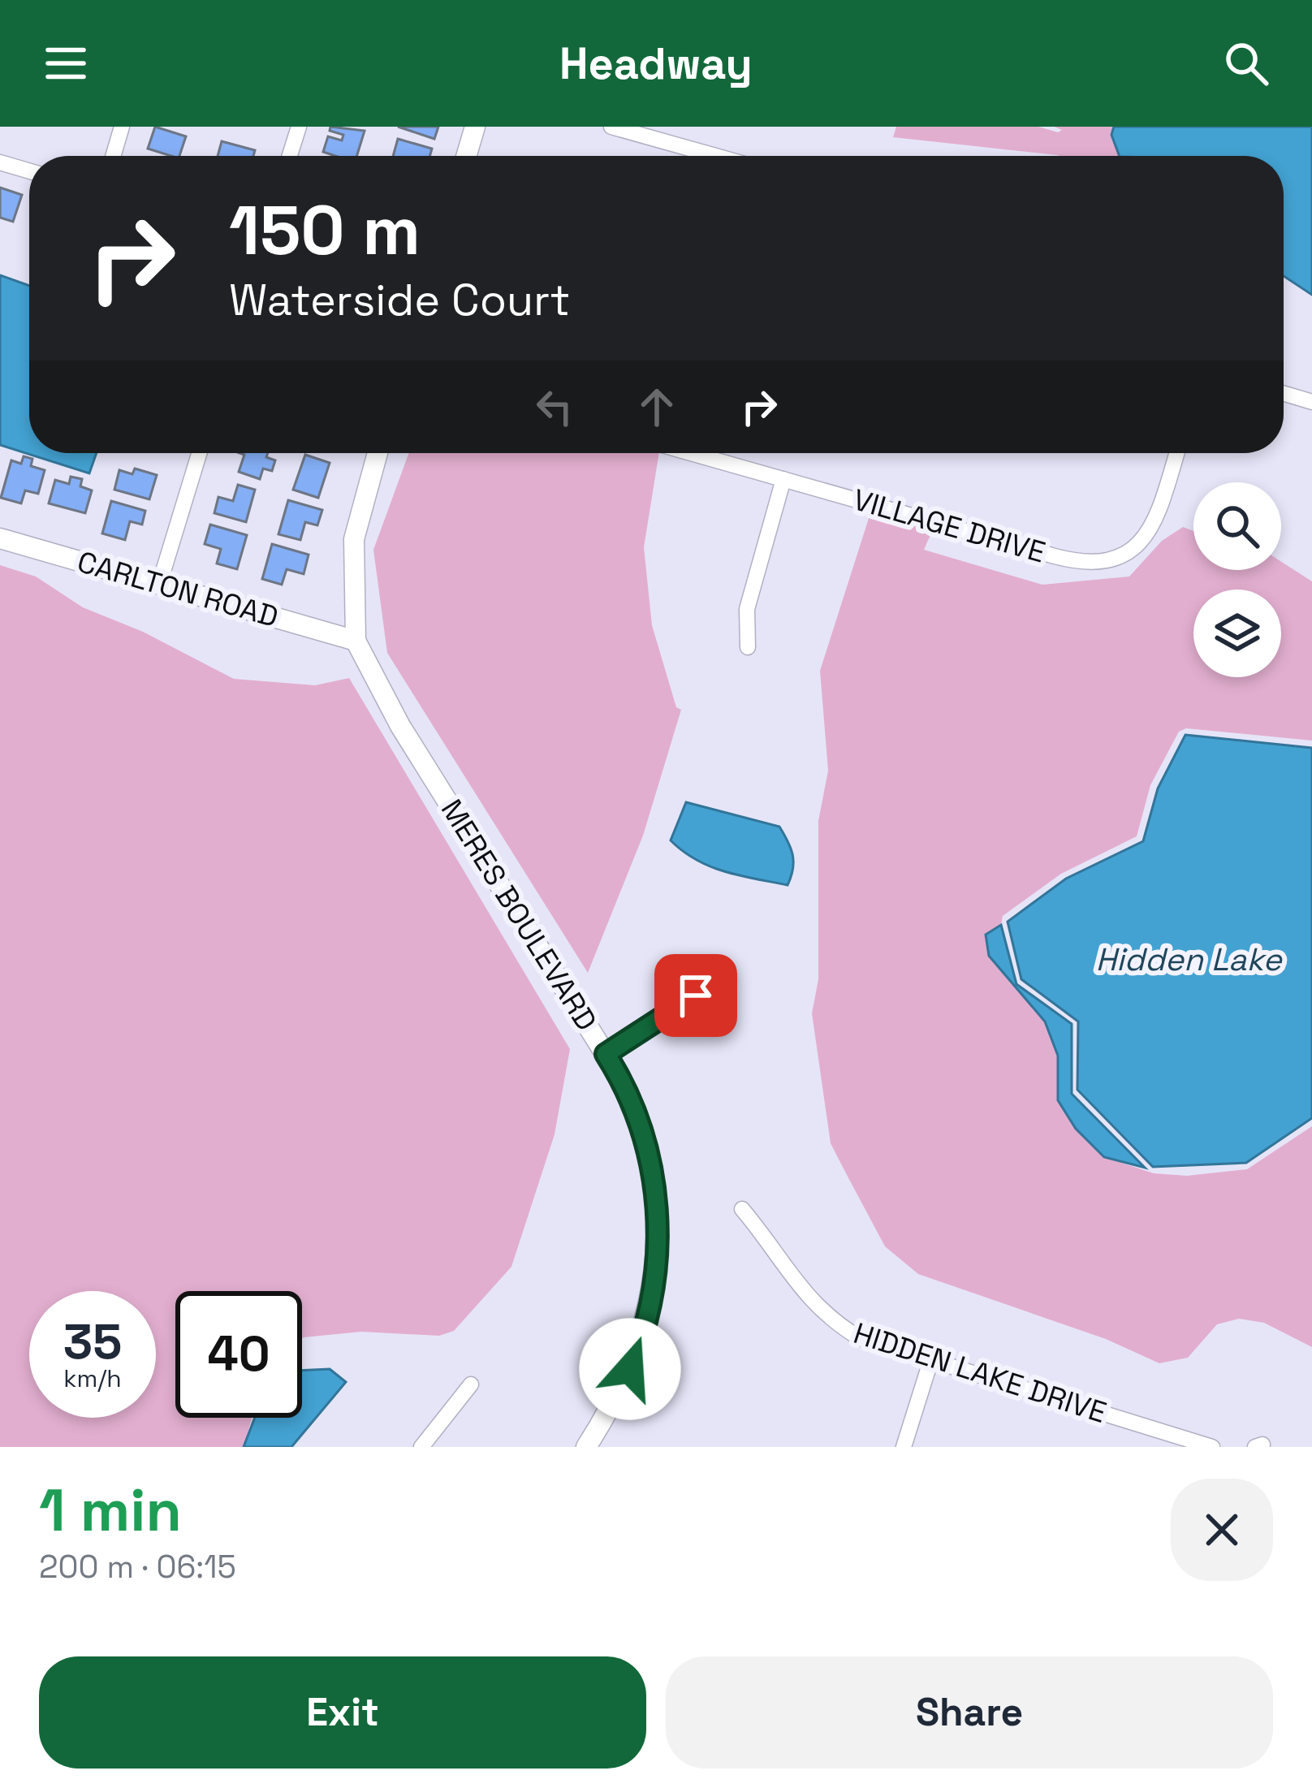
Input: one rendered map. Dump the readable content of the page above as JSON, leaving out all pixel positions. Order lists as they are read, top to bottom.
{
  "streets": {
    "street": [
      "VILLAGE DRIVE",
      "CARLTON ROAD",
      "MERES BOULEVARD",
      "HIDDEN LAKE DRIVE"
    ]
  },
  "crossings": [
    ["CARLTON ROAD", "MERES BOULEVARD"]
  ],
  "water": ["Hidden Lake"],
  "page": {
    "header": "Headway",
    "turn": ["150 m", "Waterside Court"],
    "speed": "35 km/h",
    "limit": "40",
    "heading": ["1 min", "200 m · 06:15"],
    "buttons": ["Exit", "Share"]
  }
}
